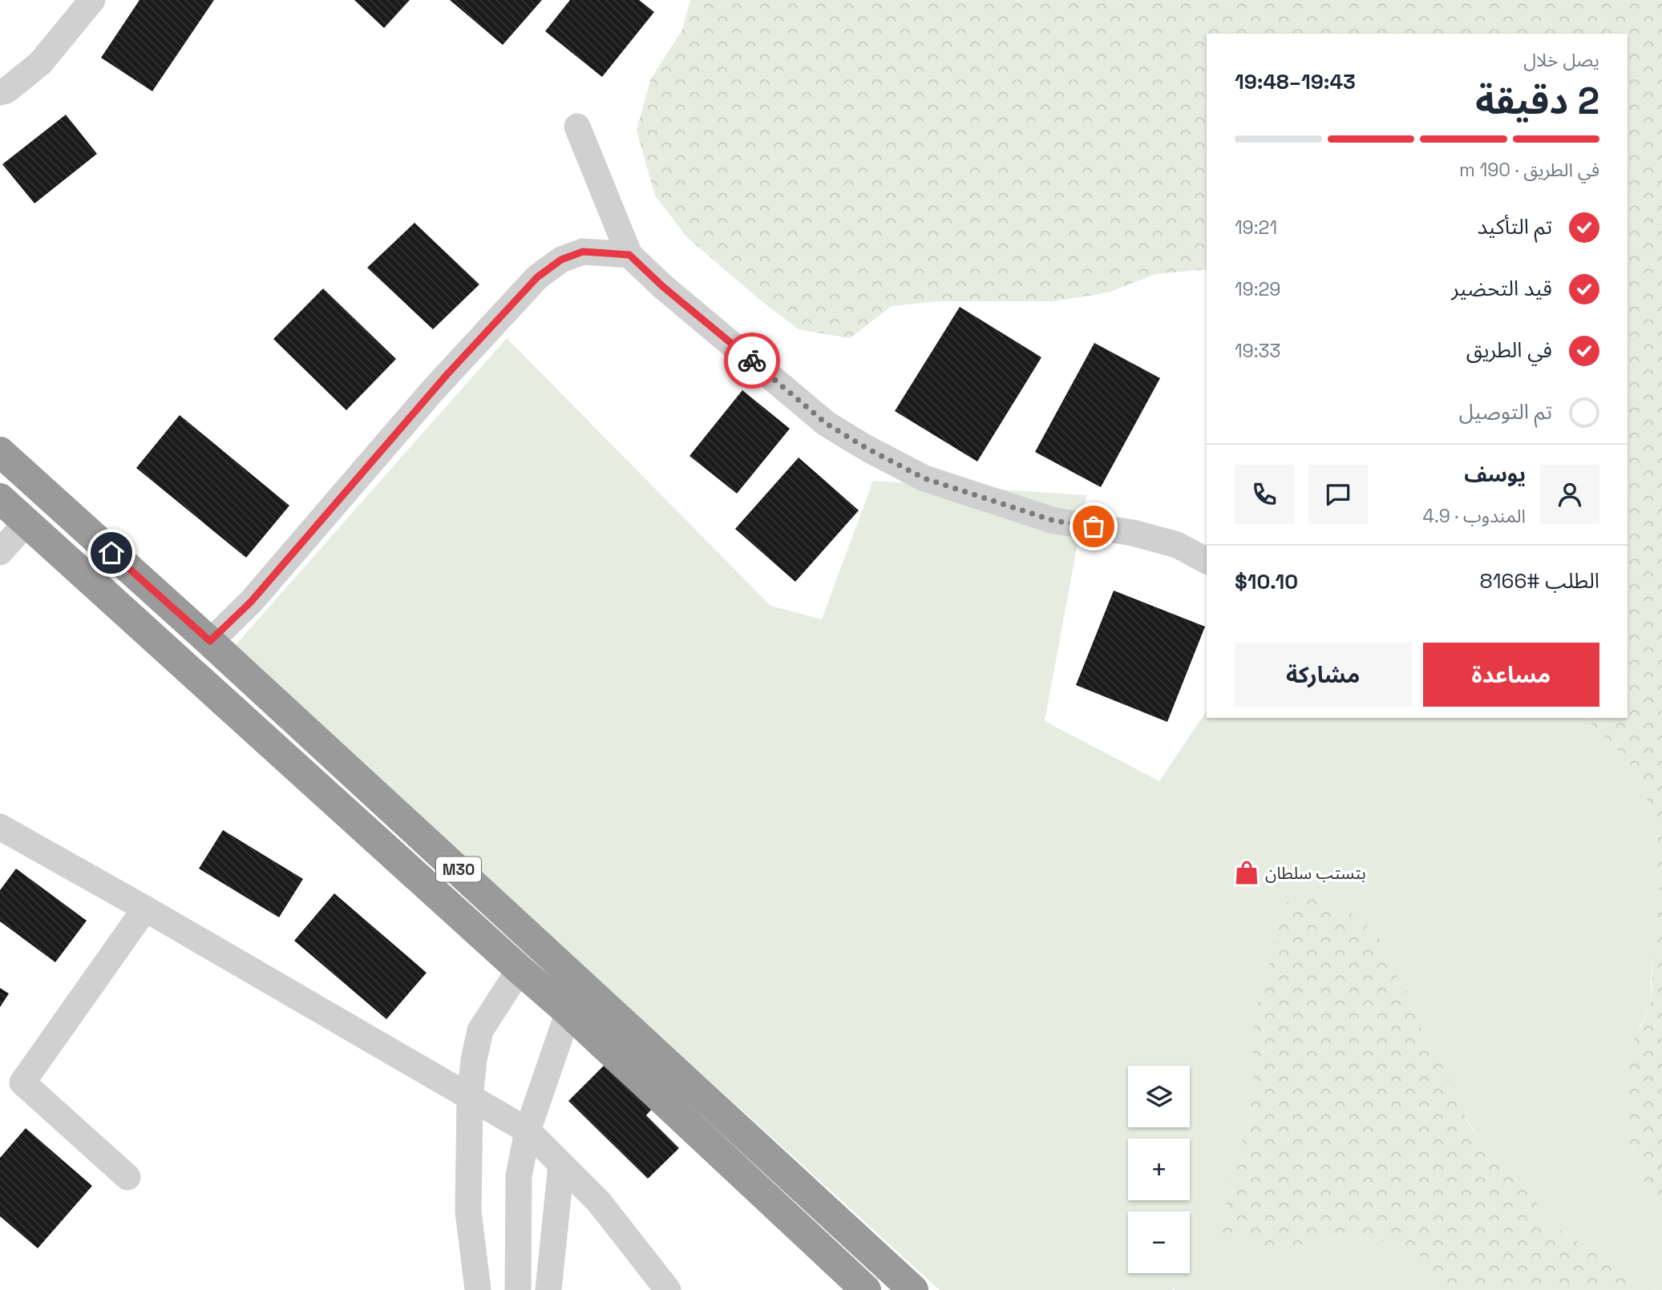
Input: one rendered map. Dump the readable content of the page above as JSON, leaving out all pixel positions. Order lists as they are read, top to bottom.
{
  "streets": {
    "highway": ["M30"]
  },
  "places": {
    "shop": ["بتستب سلطان"]
  },
  "page": {
    "heading": ["2 دقيقة", "يصل خلال", "19:43–19:48"],
    "panel": [
      "يوسف",
      "المندوب · 4.9",
      "الطلب #8166",
      "$10.10"
    ],
    "bar": "في الطريق · 190 m",
    "list": [
      ["تم التأكيد", "19:21"],
      ["قيد التحضير", "19:29"],
      ["في الطريق", "19:33"],
      "تم التوصيل"
    ],
    "buttons": ["مساعدة", "مشاركة"],
    "map_buttons": ["+", "−"]
  }
}
